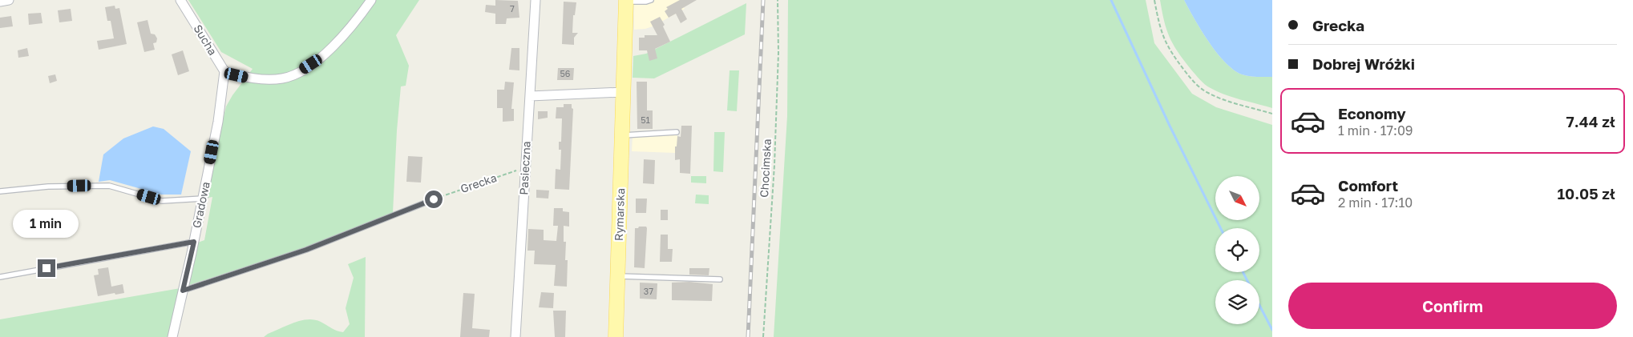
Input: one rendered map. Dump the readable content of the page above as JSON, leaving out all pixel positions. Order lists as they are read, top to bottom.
{
  "streets": {
    "main road": ["Rymarska"],
    "street": ["Sucha", "Pasieczna", "Gradowa"],
    "path": ["Chocimska", "Grecka"]
  },
  "crossings": [
    ["Sucha", "Gradowa"],
    ["Pasieczna", "Grecka"]
  ],
  "house_numbers": [
    "7",
    "56",
    "51",
    "37"
  ],
  "north": "bottom right",
  "page": {
    "banner": ["Grecka", "Dobrej Wróżki"],
    "list": [
      {
        "name": "Economy",
        "note": "1 min · 17:09",
        "value": "7.44 zł"
      },
      {
        "name": "Comfort",
        "note": "2 min · 17:10",
        "value": "10.05 zł"
      }
    ],
    "bubble": "1 min",
    "buttons": "Confirm"
  }
}
